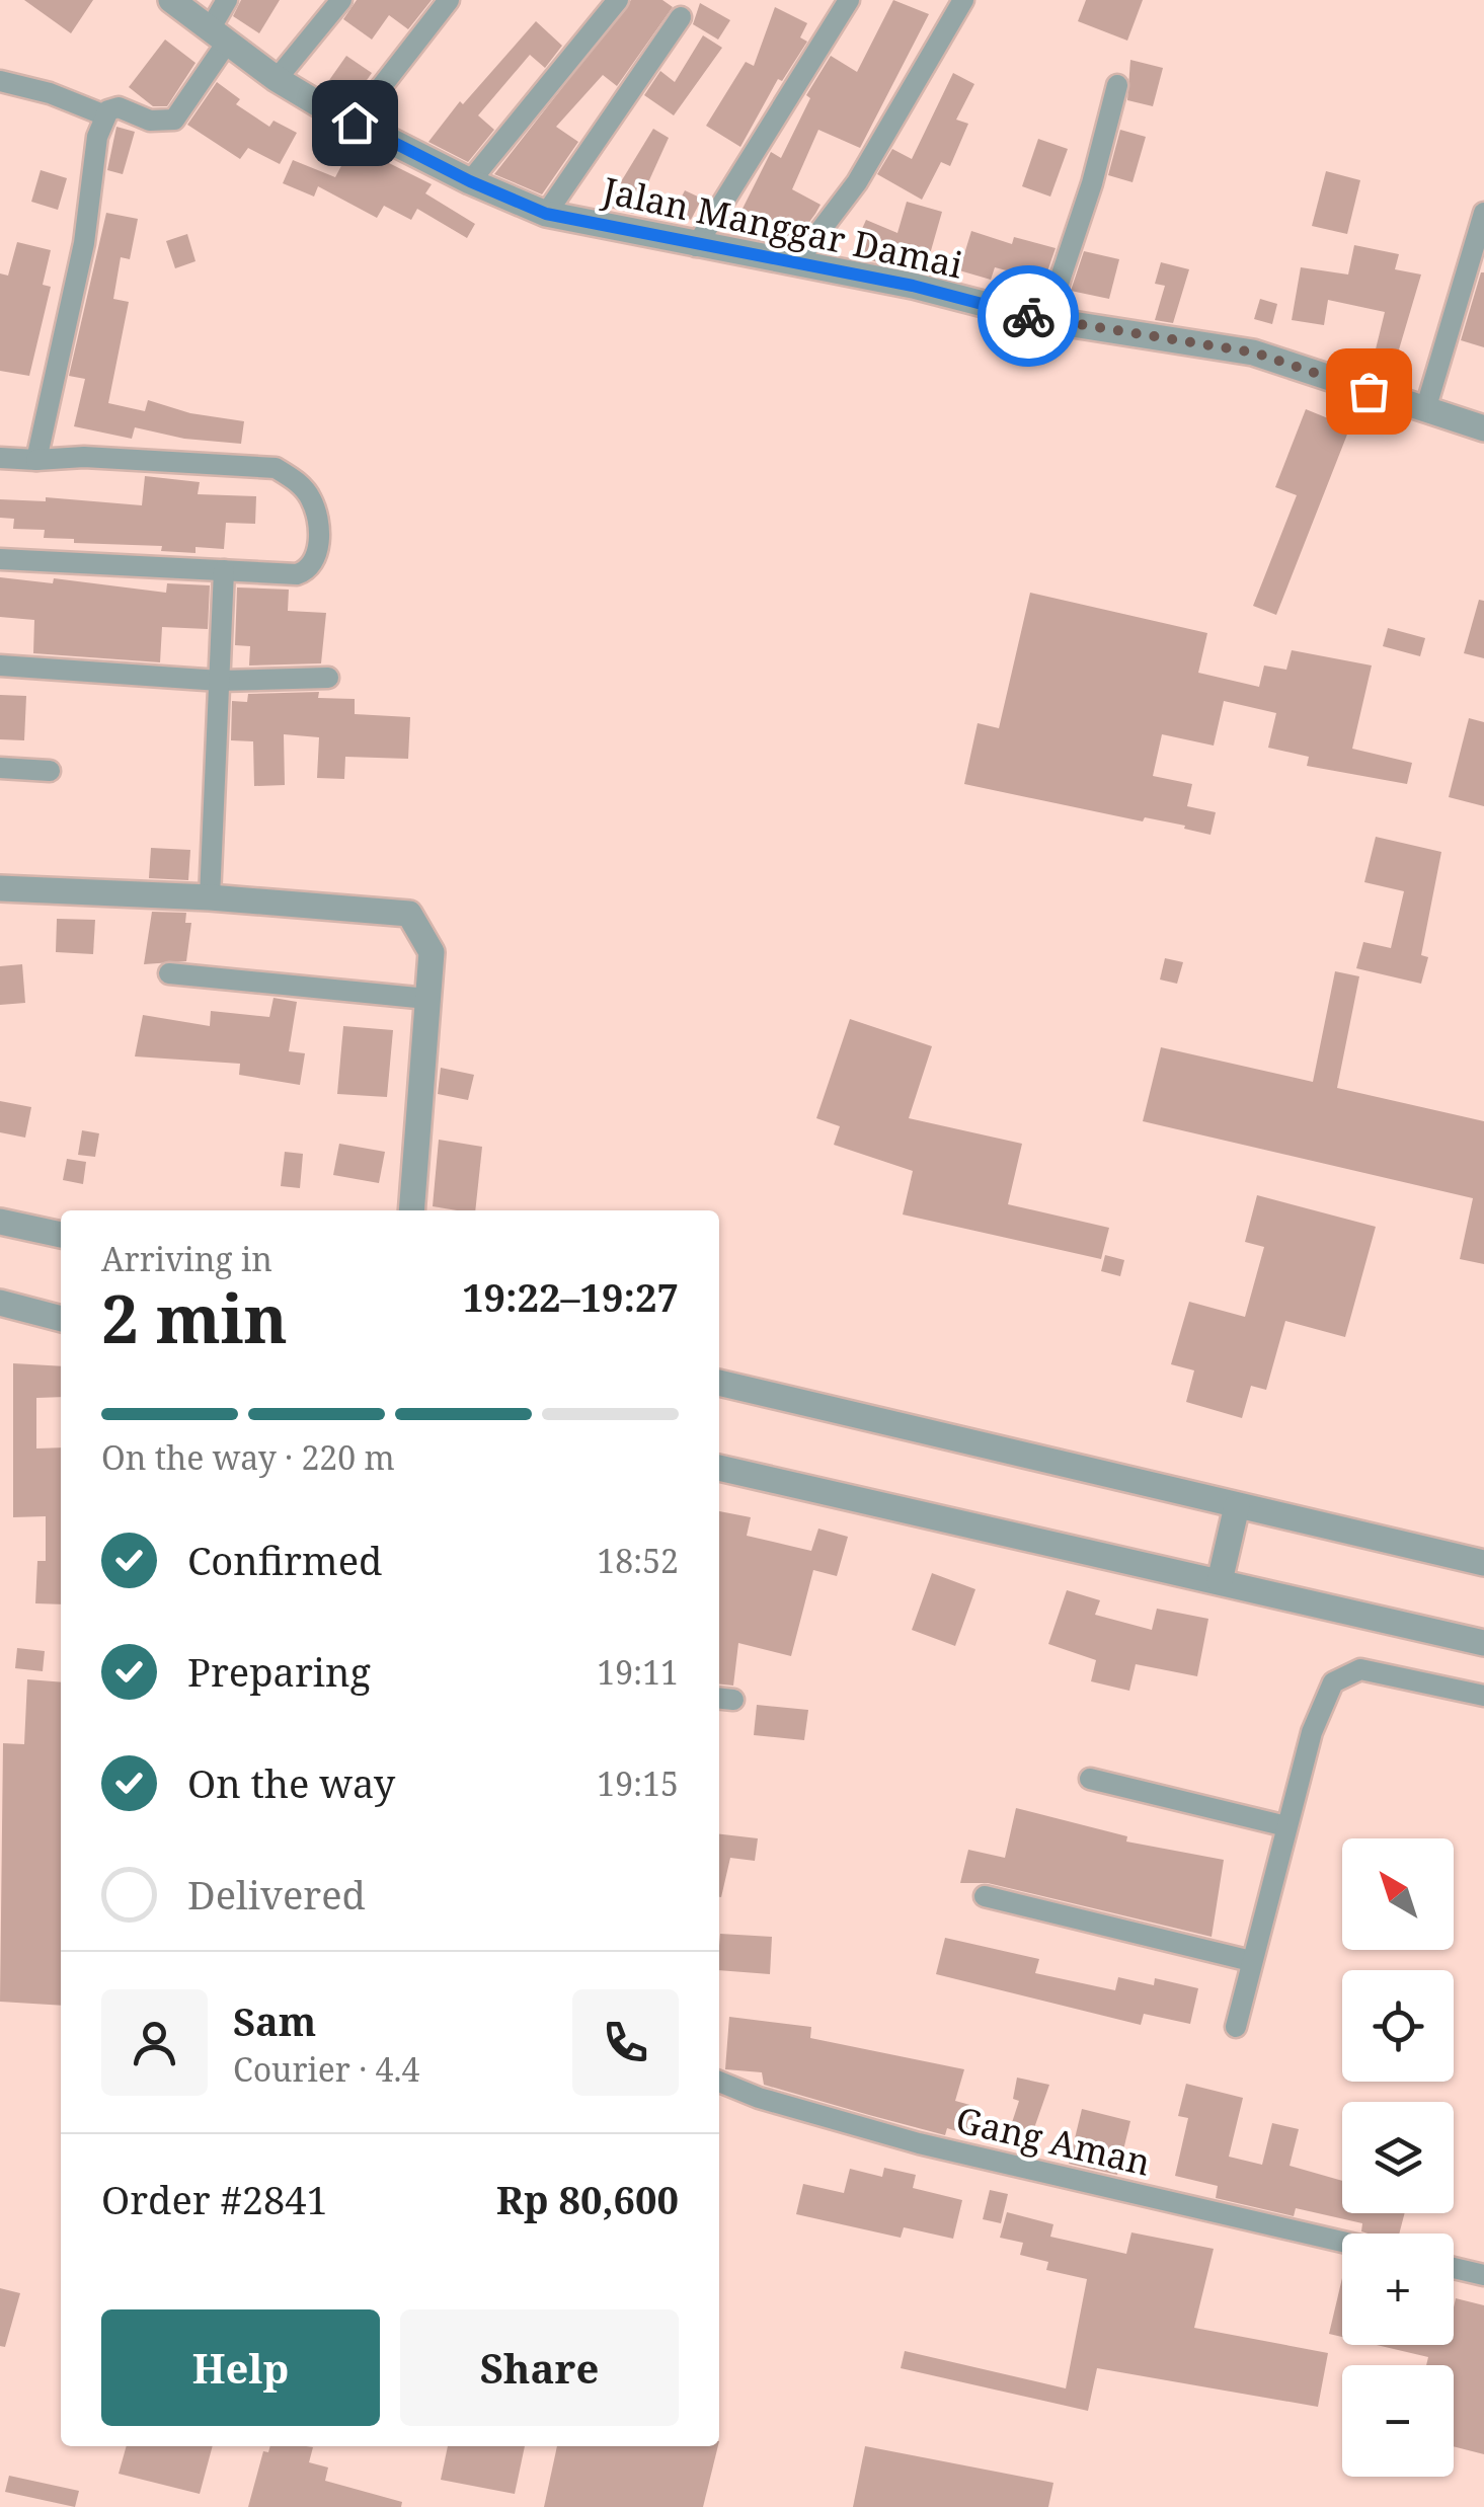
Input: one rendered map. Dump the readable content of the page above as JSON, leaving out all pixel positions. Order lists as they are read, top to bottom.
{
  "streets": {
    "street": ["Jalan Manggar Damai", "Gang Aman"]
  },
  "north": "top left",
  "page": {
    "heading": ["2 min", "Arriving in", "19:22–19:27"],
    "panel": [
      "Sam",
      "Courier · 4.4",
      "Order #2841",
      "Rp 80,600"
    ],
    "bar": "On the way · 220 m",
    "list": [
      ["Confirmed", "18:52"],
      ["Preparing", "19:11"],
      ["On the way", "19:15"],
      "Delivered"
    ],
    "map_buttons": ["+", "−"],
    "buttons": ["Help", "Share"]
  }
}
